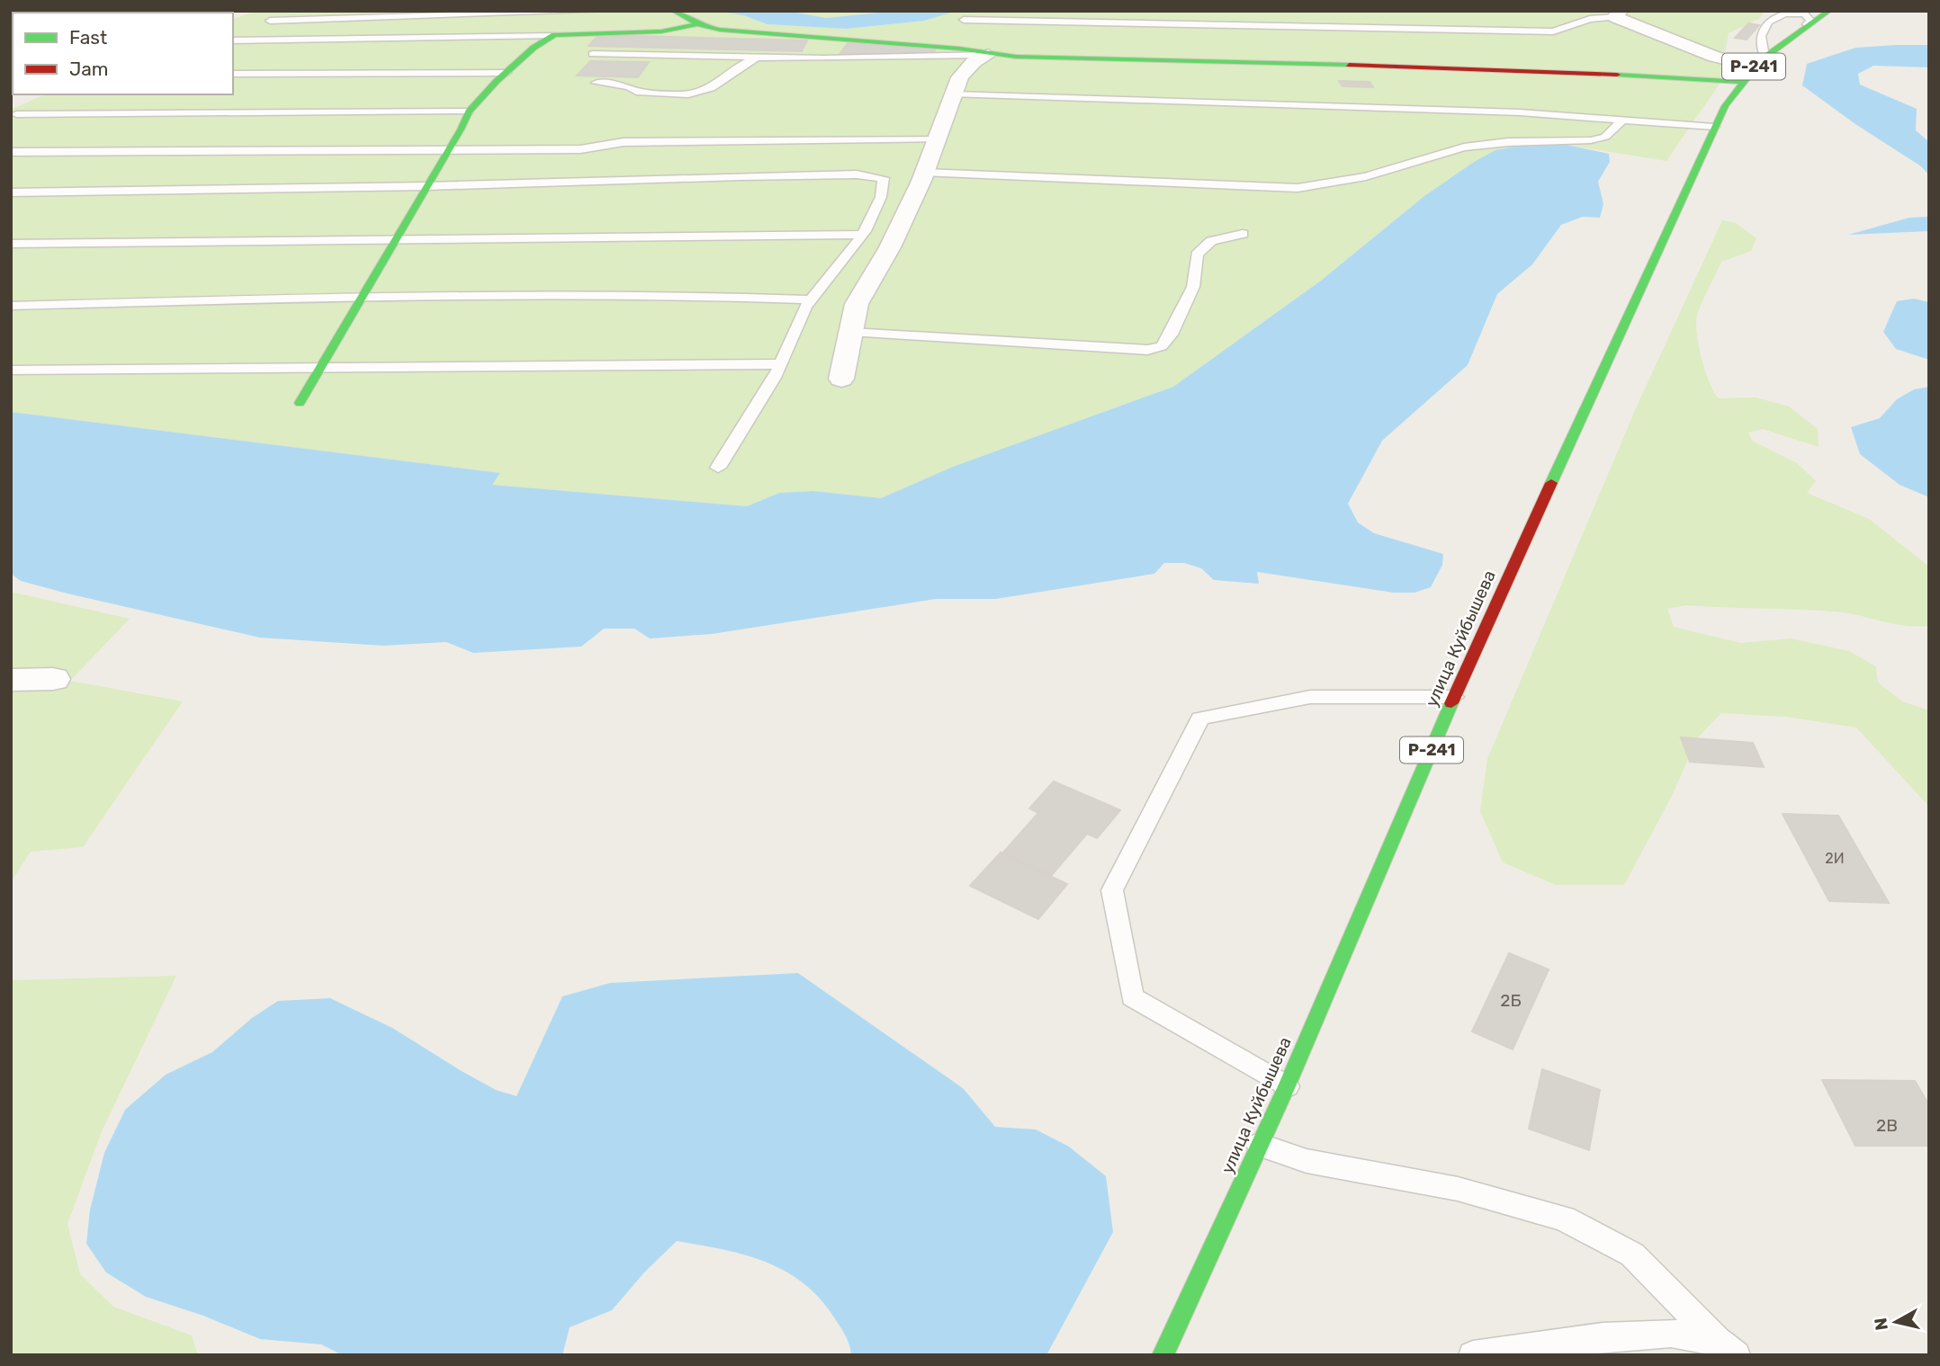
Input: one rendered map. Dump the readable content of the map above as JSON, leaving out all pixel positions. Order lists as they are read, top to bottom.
{
  "streets": {
    "main road": ["Р-241", "улица Куйбышева"]
  },
  "crossings": [
    ["Р-241", "улица Куйбышева"]
  ],
  "house_numbers": ["2И", "2Б", "2В"],
  "legend": ["Fast", "Jam"],
  "north": "left"
}
